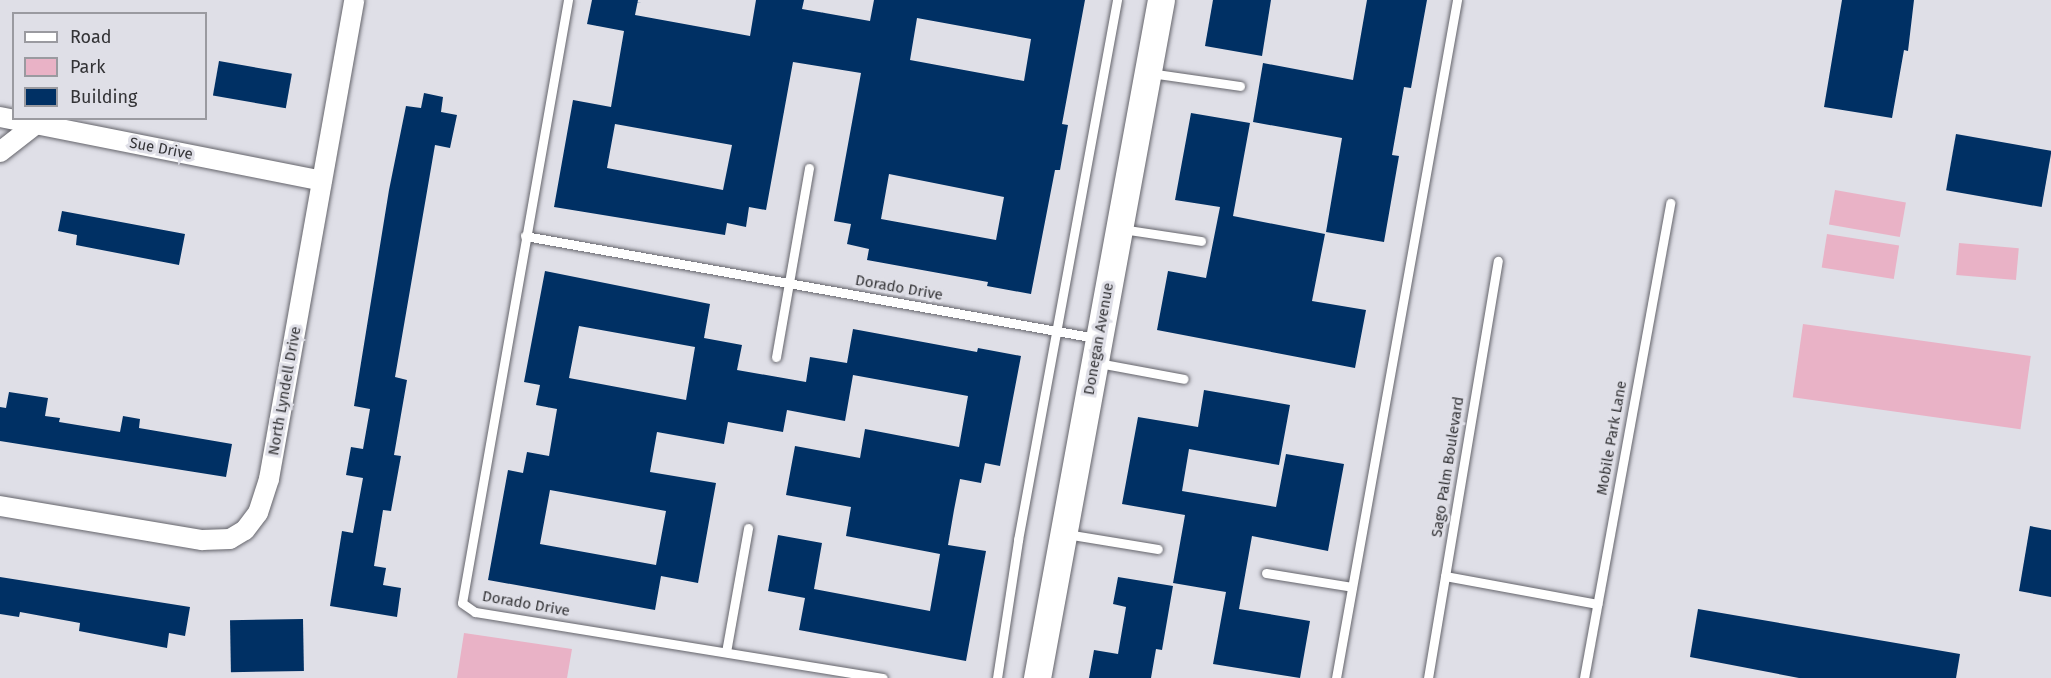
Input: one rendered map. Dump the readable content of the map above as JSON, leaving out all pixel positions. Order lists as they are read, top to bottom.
{
  "streets": {
    "street": ["Sue Drive", "Donegan Avenue", "North Lyndell Drive"],
    "lane": ["Dorado Drive", "Mobile Park Lane", "Sago Palm Boulevard"]
  },
  "crossings": [
    ["Sue Drive", "North Lyndell Drive"],
    ["Dorado Drive", "Donegan Avenue"]
  ],
  "legend": ["Road", "Park", "Building"]
}
